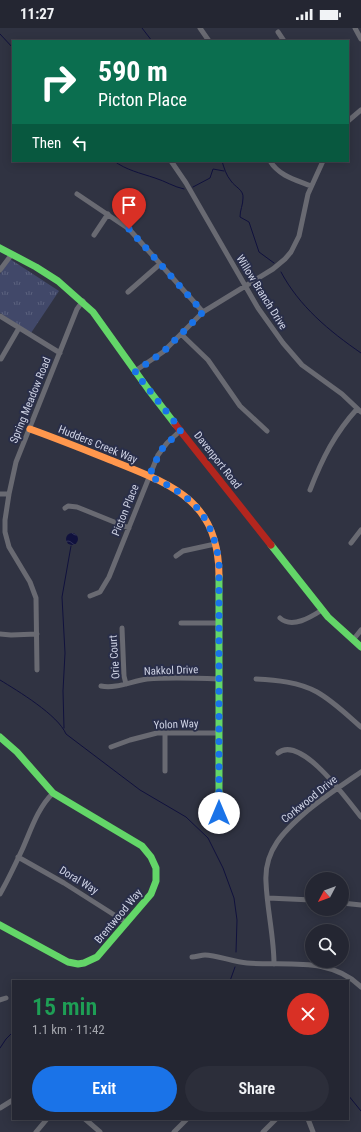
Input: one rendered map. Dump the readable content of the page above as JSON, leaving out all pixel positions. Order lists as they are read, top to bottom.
{
  "streets": {
    "street": [
      "Willow Branch Drive",
      "Spring Meadow Road",
      "Hudders Creek Way",
      "Davenport Road",
      "Picton Place",
      "Orie Court",
      "Nakkol Drive",
      "Yolon Way",
      "Corkwood Drive",
      "Doral Way",
      "Brentwood Way"
    ]
  },
  "crossings": [
    ["Spring Meadow Road", "Hudders Creek Way"],
    ["Spring Meadow Road", "Davenport Road"],
    ["Hudders Creek Way", "Picton Place"],
    ["Hudders Creek Way", "Nakkol Drive"],
    ["Hudders Creek Way", "Yolon Way"],
    ["Davenport Road", "Picton Place"],
    ["Orie Court", "Nakkol Drive"],
    ["Doral Way", "Brentwood Way"]
  ],
  "north": "bottom left",
  "page": {
    "status": "11:27",
    "turn": ["590 m", "Picton Place"],
    "then": "Then",
    "heading": ["15 min", "1.1 km · 11:42"],
    "buttons": ["Exit", "Share"]
  }
}
